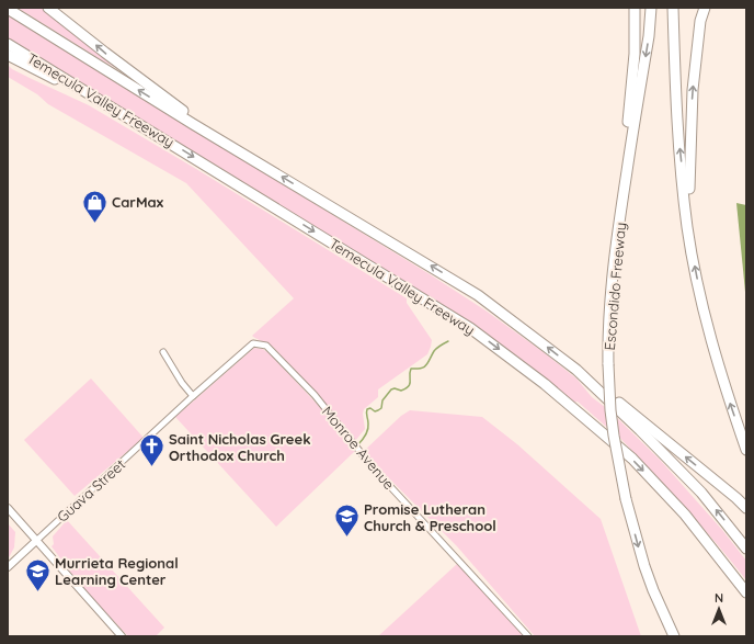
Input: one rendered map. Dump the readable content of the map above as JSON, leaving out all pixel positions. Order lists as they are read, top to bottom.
{
  "streets": {
    "highway": ["Temecula Valley Freeway", "Escondido Freeway"],
    "street": ["Monroe Avenue", "Guava Street"]
  },
  "crossings": [
    ["Monroe Avenue", "Guava Street"]
  ],
  "places": {
    "shop": ["CarMax"],
    "church": ["Saint Nicholas Greek Orthodox Church"],
    "school or university": ["Promise Lutheran Church & Preschool", "Murrieta Regional Learning Center"]
  },
  "north": "top"
}
